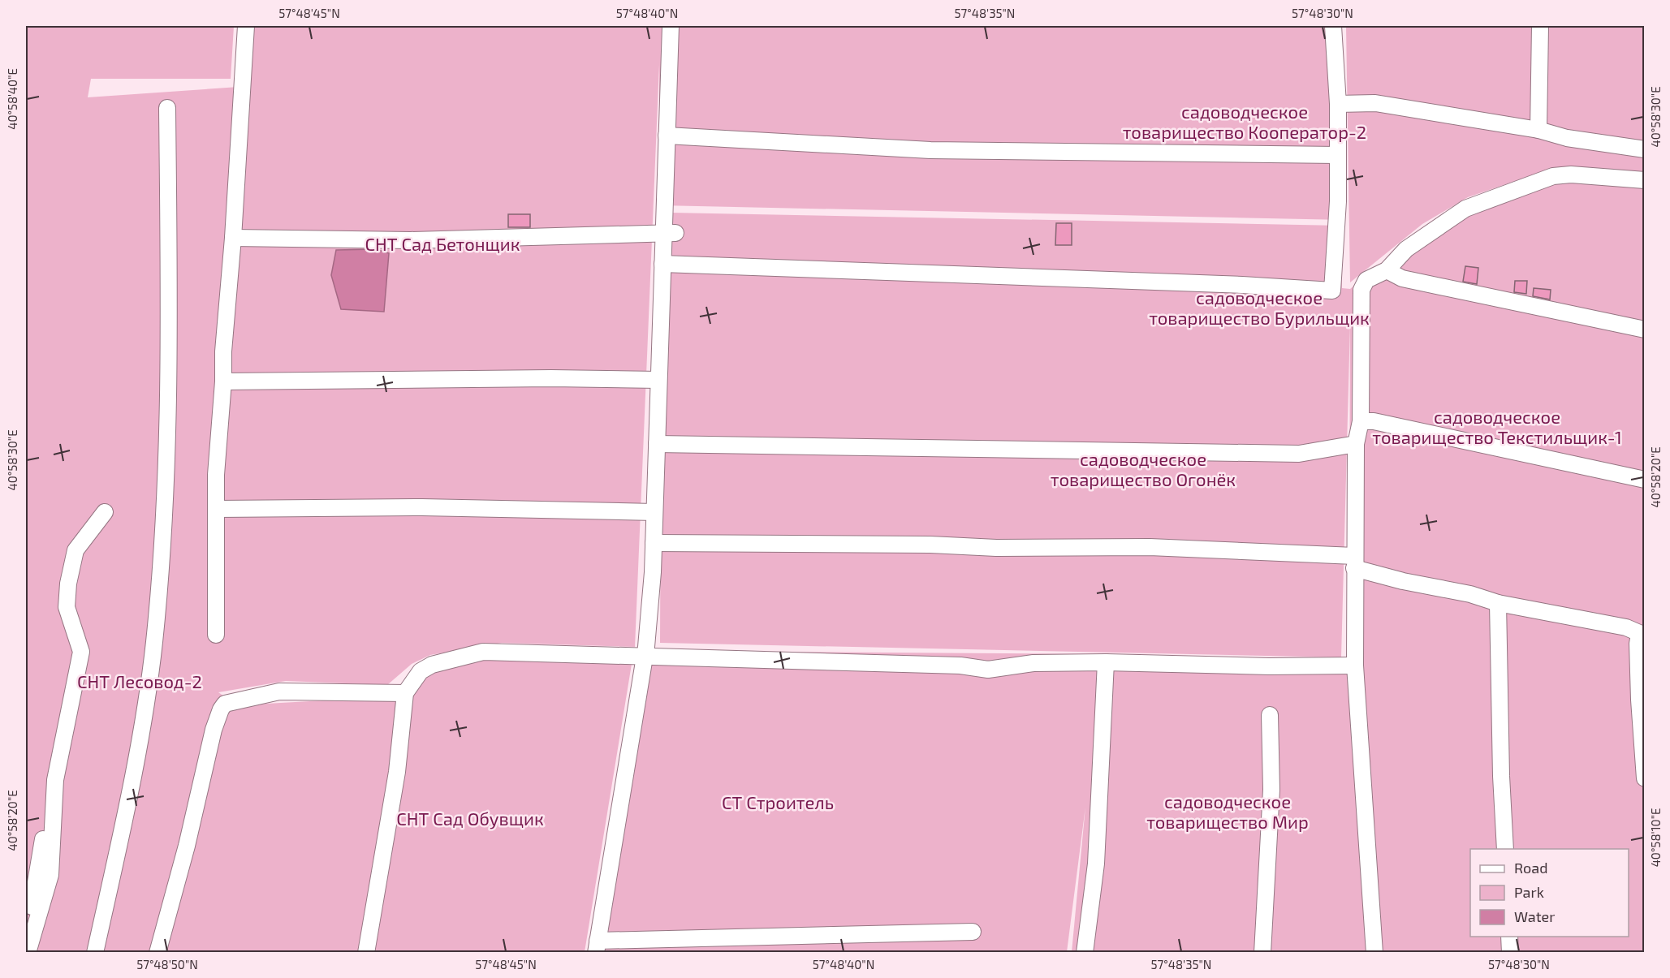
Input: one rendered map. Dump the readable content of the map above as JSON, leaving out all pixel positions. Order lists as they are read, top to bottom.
{
  "parks": [
    "садоводческое товарищество Кооператор-2",
    "СНТ Сад Бетонщик",
    "садоводческое товарищество Бурильщик",
    "садоводческое товарищество Текстильщик-1",
    "садоводческое товарищество Огонёк",
    "СНТ Лесовод-2",
    "садоводческое товарищество Мир",
    "СТ Строитель",
    "СНТ Сад Обувщик"
  ],
  "legend": ["Road", "Park", "Water"],
  "coordinates": [
    "57°48'45\"N",
    "57°48'40\"N",
    "57°48'35\"N",
    "57°48'30\"N",
    "40°58'40\"E",
    "40°58'30\"E",
    "40°58'20\"E",
    "40°58'10\"E",
    "57°48'50\"N"
  ]
}
